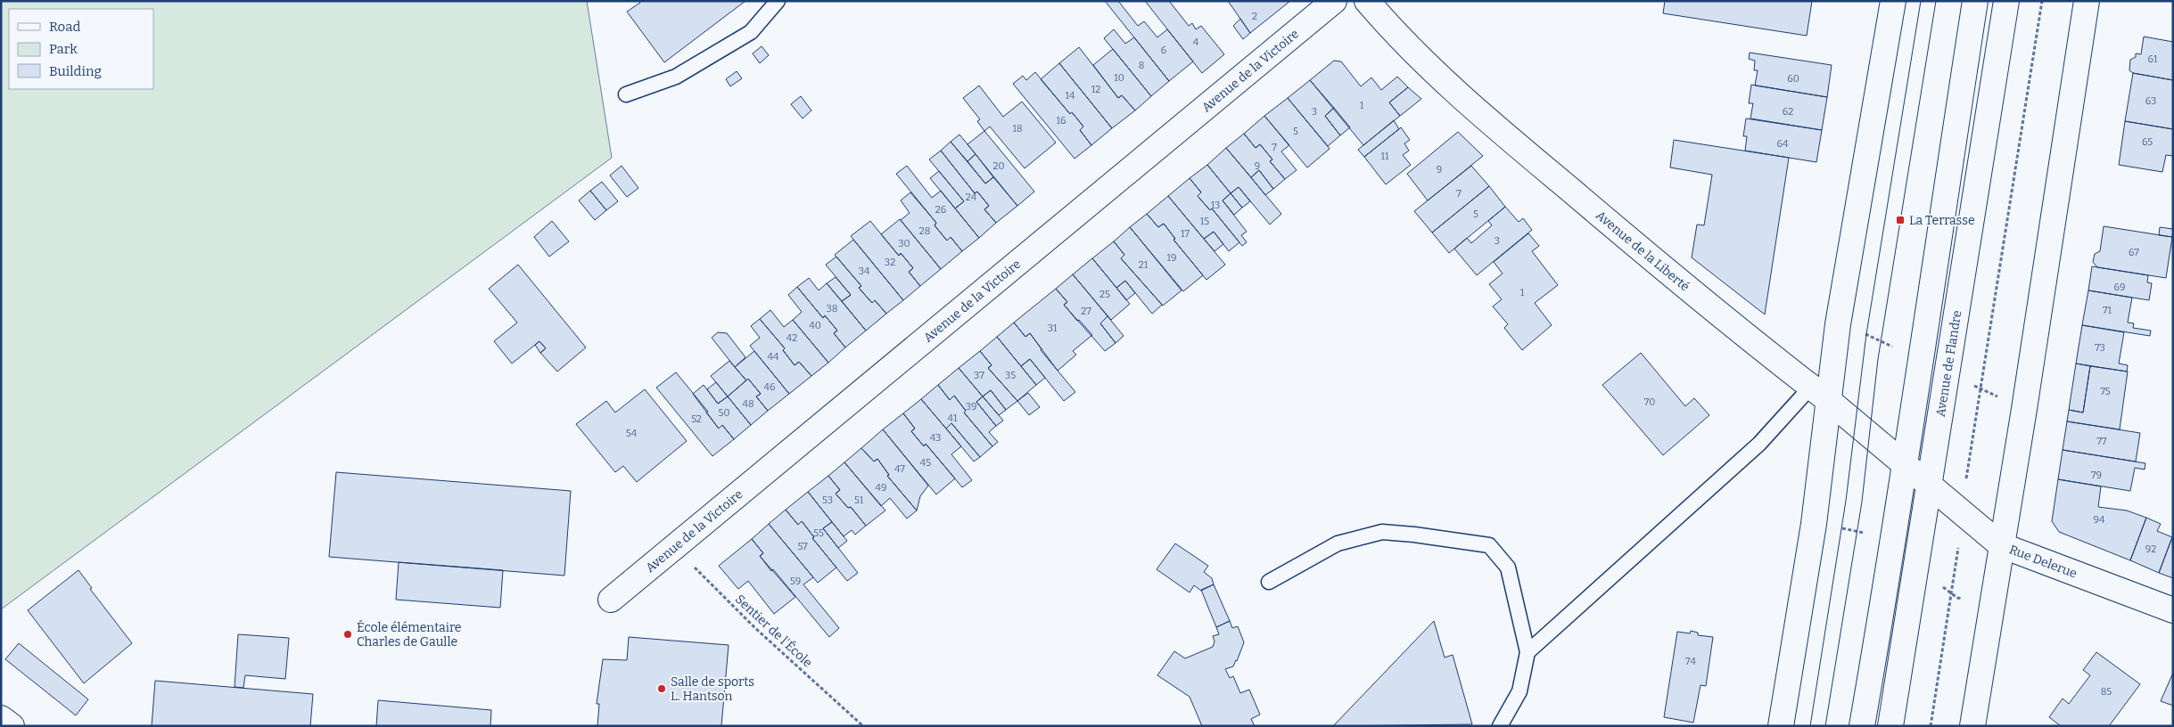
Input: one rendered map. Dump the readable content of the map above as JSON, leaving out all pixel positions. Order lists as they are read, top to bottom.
{
  "streets": {
    "street": [
      "Avenue de la Victoire",
      "Avenue de la Liberté",
      "Avenue de Flandre",
      "Rue Delerue"
    ],
    "path": ["Sentier de l'École"]
  },
  "crossings": [
    ["Avenue de la Victoire", "Sentier de l'École"],
    ["Avenue de la Liberté", "Avenue de Flandre"],
    ["Avenue de la Liberté", "Rue Delerue"],
    ["Avenue de Flandre", "Rue Delerue"]
  ],
  "places": {
    "transit": ["La Terrasse"],
    "other": ["École élémentaire Charles de Gaulle", "Salle de sports L. Hantson"]
  },
  "house_numbers": [
    "2",
    "4",
    "6",
    "61",
    "8",
    "10",
    "60",
    "12",
    "14",
    "63",
    "1",
    "3",
    "62",
    "16",
    "18",
    "5",
    "65",
    "64",
    "7",
    "11",
    "20",
    "9",
    "9",
    "7",
    "24",
    "13",
    "26",
    "5",
    "15",
    "28",
    "17",
    "3",
    "30",
    "67",
    "19",
    "32",
    "21",
    "34",
    "69",
    "1",
    "25",
    "38",
    "71",
    "27",
    "40",
    "31",
    "42",
    "73",
    "44",
    "37",
    "35",
    "46",
    "75",
    "70",
    "48",
    "39",
    "50",
    "41",
    "52",
    "54",
    "43",
    "77",
    "45",
    "47",
    "79",
    "49",
    "53",
    "51",
    "94",
    "55",
    "57",
    "92",
    "59",
    "74",
    "85"
  ],
  "legend": ["Road", "Park", "Building"]
}
